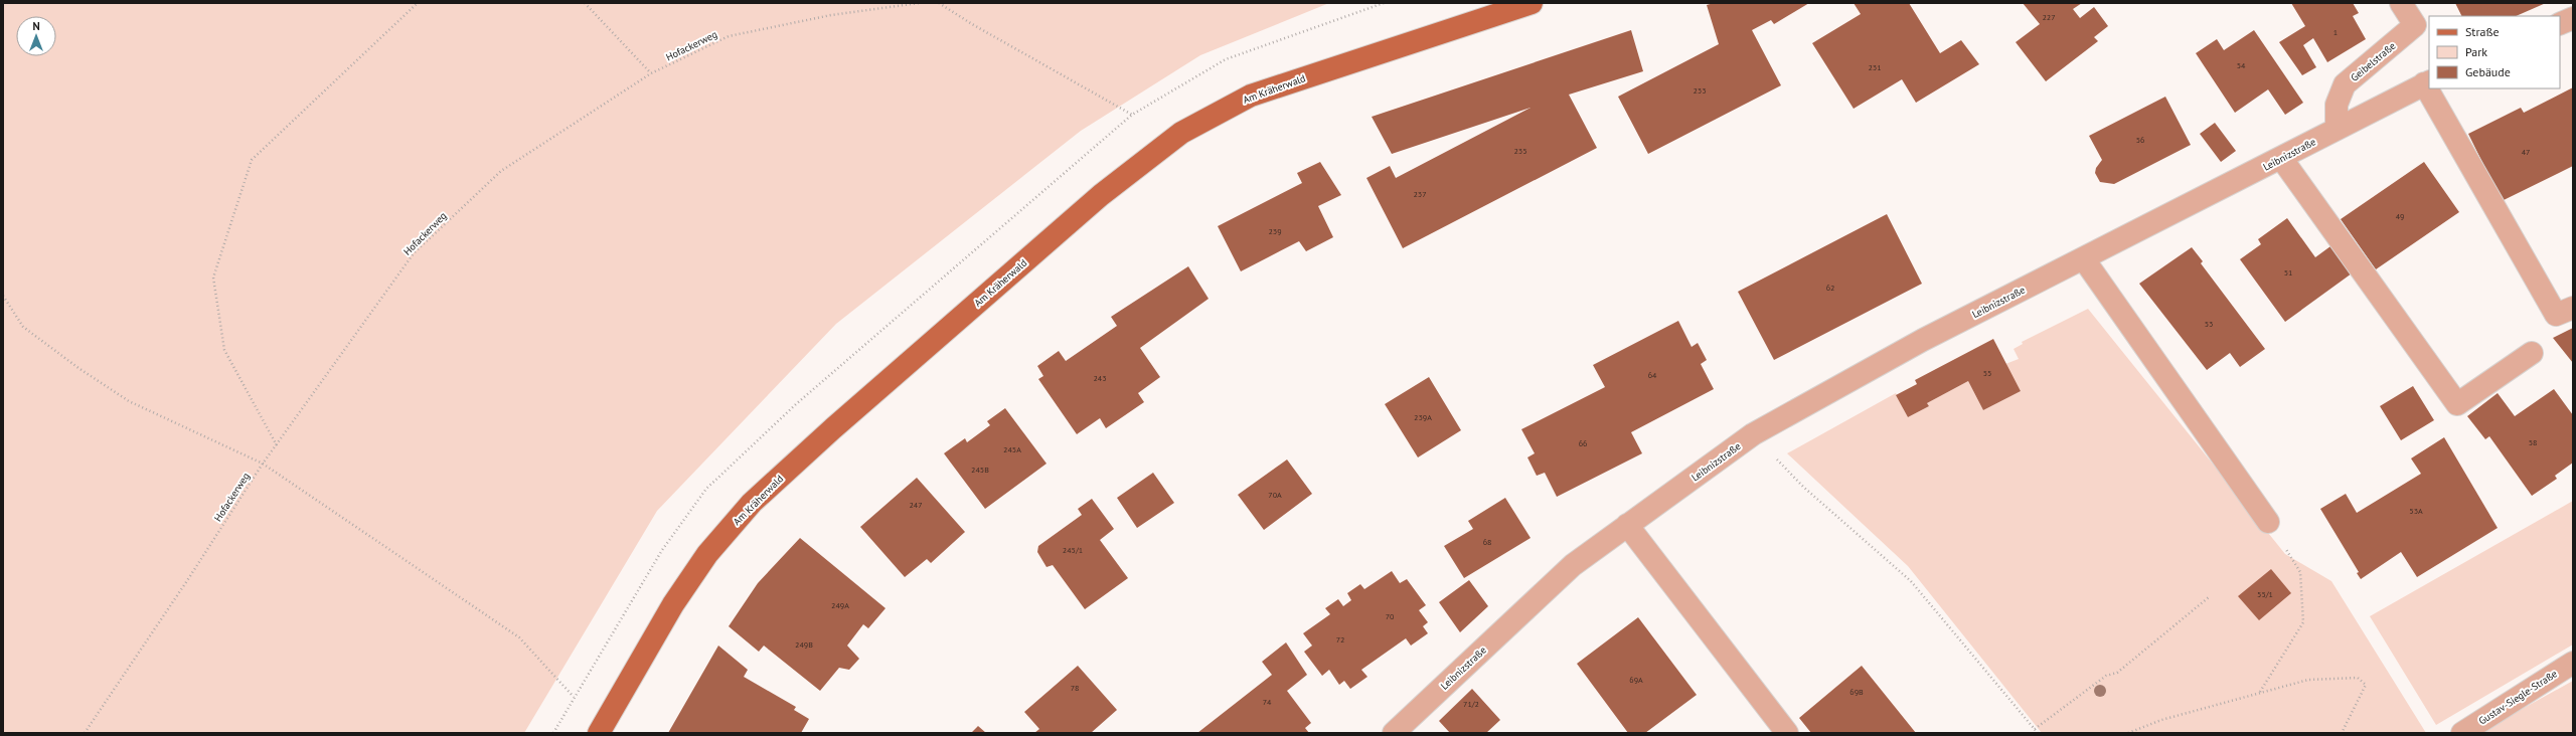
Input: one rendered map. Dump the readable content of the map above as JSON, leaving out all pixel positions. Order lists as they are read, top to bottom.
{
  "streets": {
    "main road": ["Am Kräherwald"],
    "street": ["Geibelstraße", "Leibnizstraße", "Gustav-Siegle-Straße"],
    "path": ["Hofackerweg"]
  },
  "crossings": [
    ["Geibelstraße", "Leibnizstraße"]
  ],
  "house_numbers": [
    "227",
    "1",
    "54",
    "231",
    "233",
    "56",
    "235",
    "47",
    "237",
    "49",
    "239",
    "51",
    "62",
    "53",
    "55",
    "64",
    "243",
    "239A",
    "58",
    "66",
    "245A",
    "245B",
    "70A",
    "247",
    "53A",
    "68",
    "245/1",
    "55/1",
    "249A",
    "70",
    "72",
    "249B",
    "69A",
    "78",
    "69B",
    "74",
    "71/2"
  ],
  "legend": ["Straße", "Park", "Gebäude"],
  "north": "top"
}
